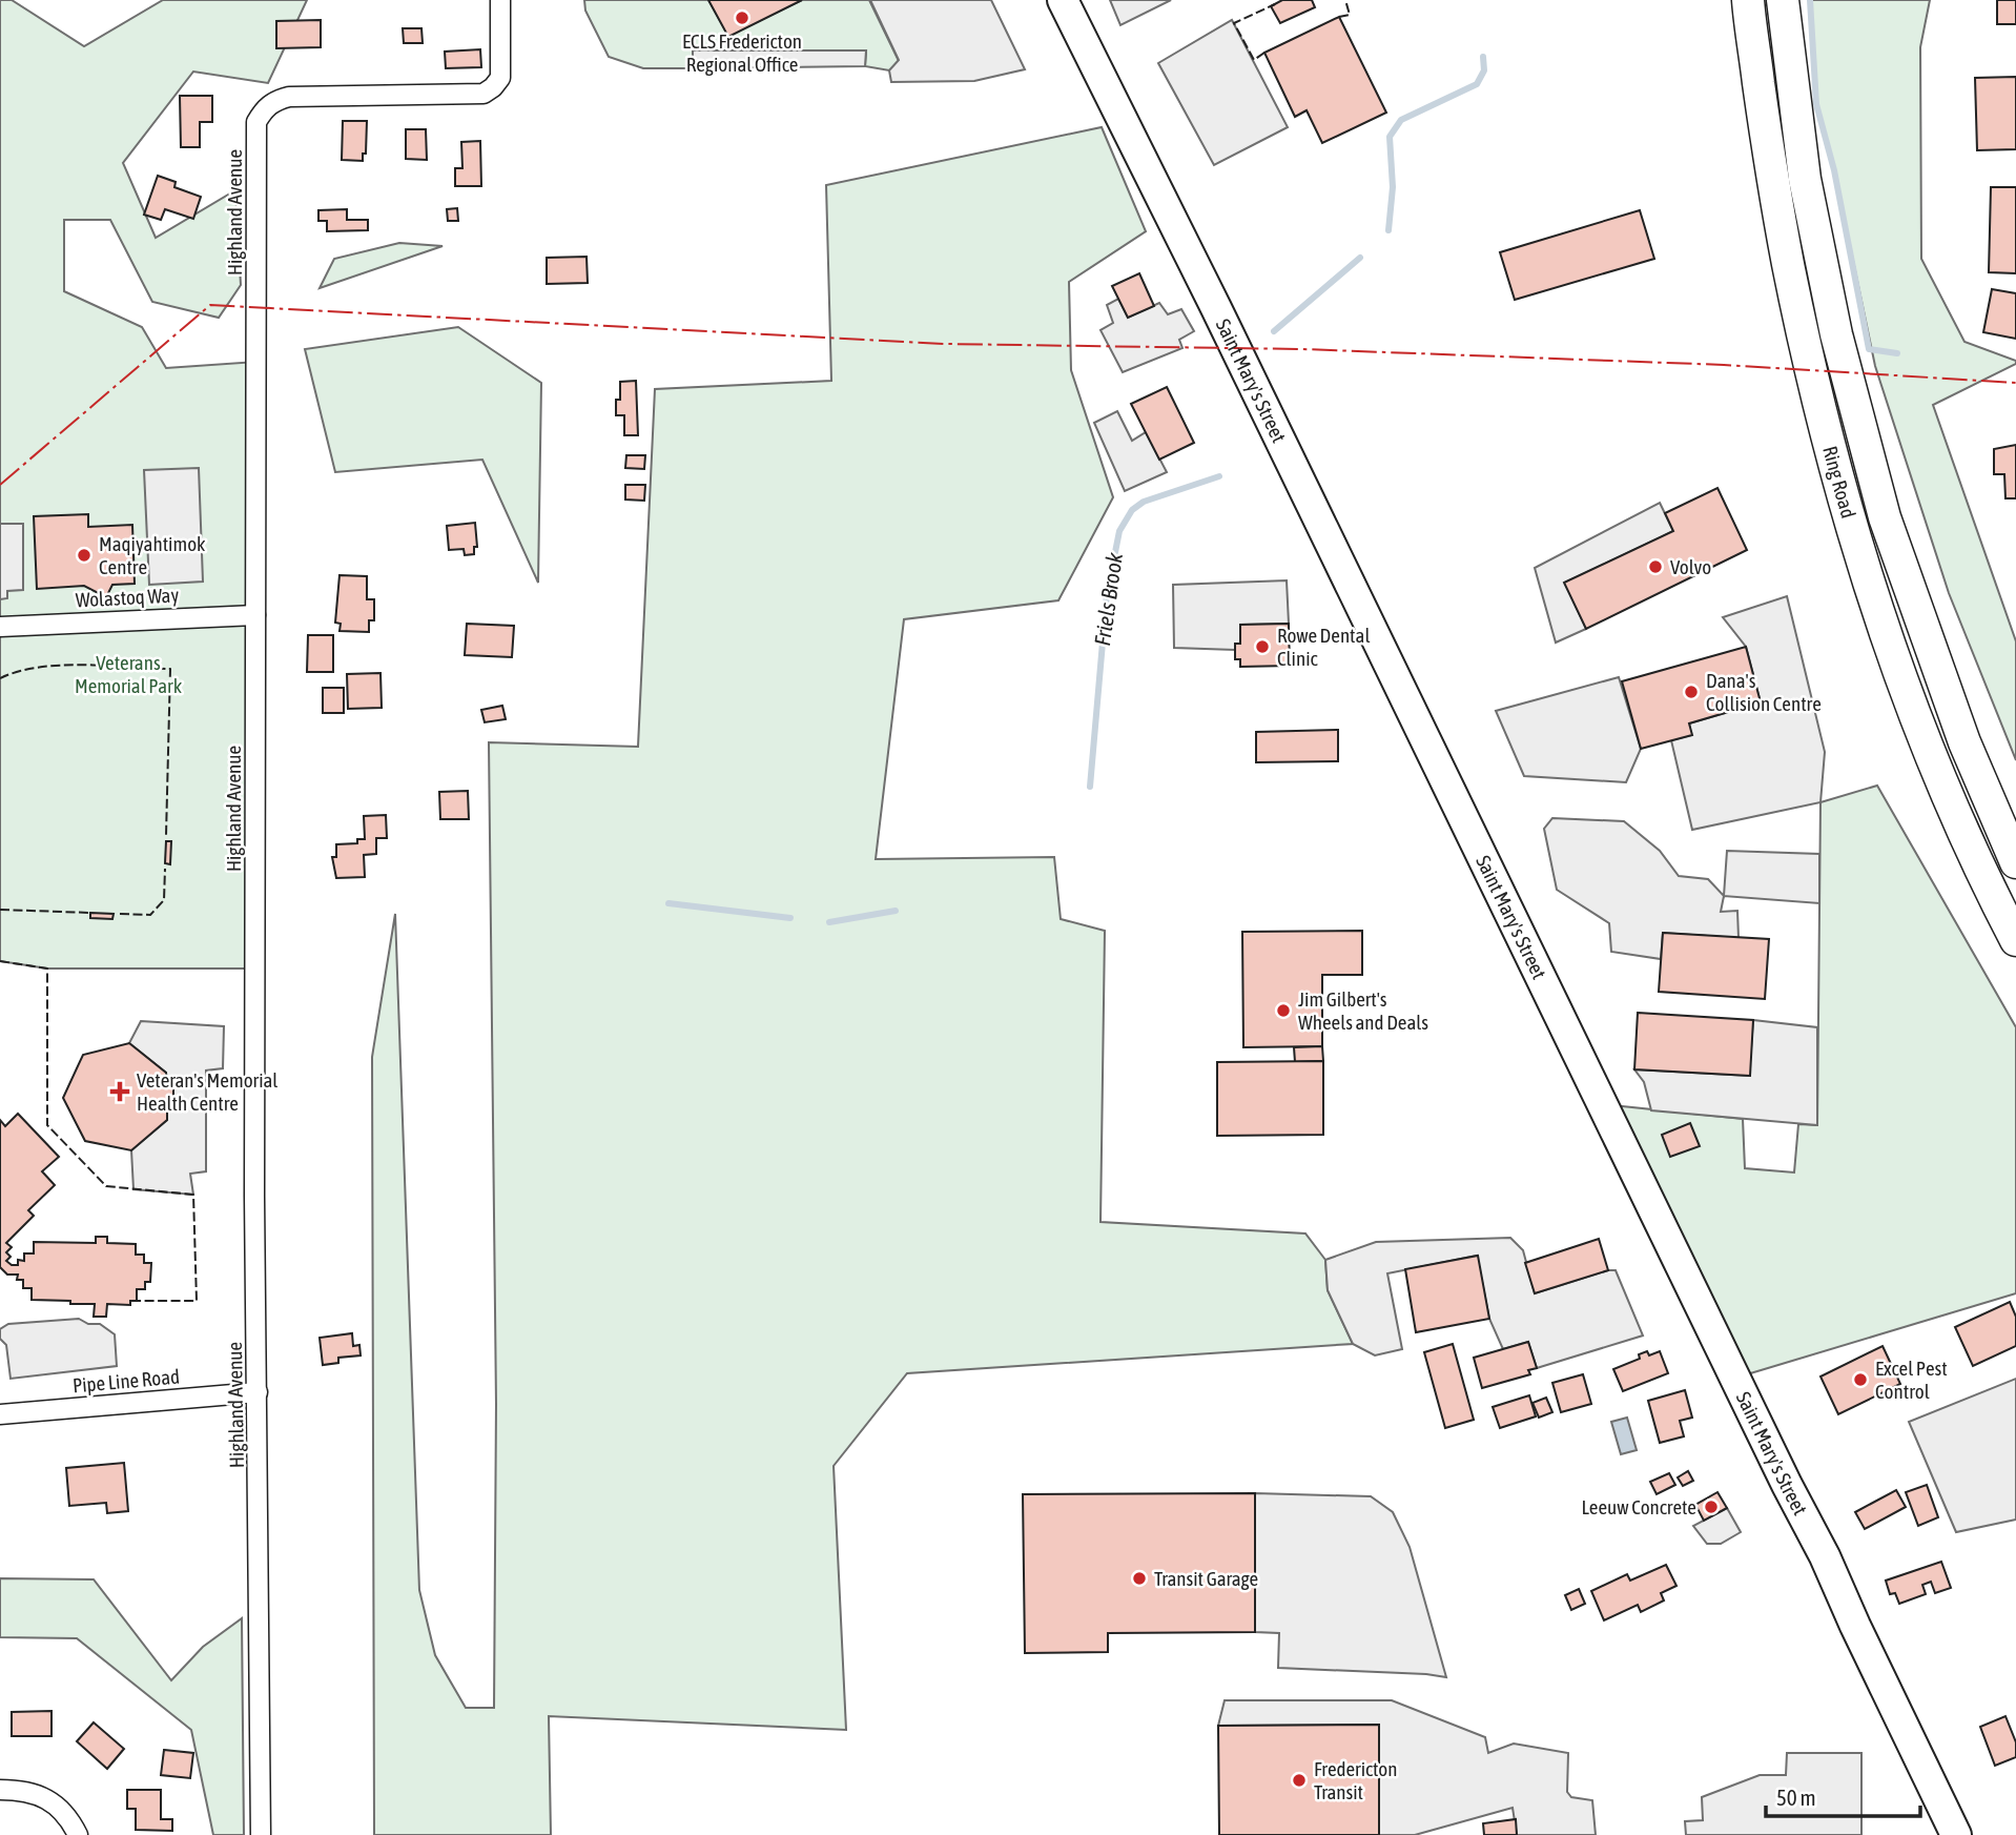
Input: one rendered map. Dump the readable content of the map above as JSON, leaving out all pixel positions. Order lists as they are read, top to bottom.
{
  "streets": {
    "highway": ["Ring Road"],
    "main road": ["Saint Mary's Street"],
    "street": ["Highland Avenue", "Wolastoq Way", "Pipe Line Road"]
  },
  "crossings": [
    ["Highland Avenue", "Wolastoq Way"],
    ["Highland Avenue", "Pipe Line Road"]
  ],
  "water": ["Friels Brook"],
  "parks": ["Veterans Memorial Park"],
  "places": {
    "other": [
      "ECLS Fredericton Regional Office",
      "Maqiyahtimok Centre",
      "Volvo",
      "Rowe Dental Clinic",
      "Dana's Collision Centre",
      "Jim Gilbert's Wheels and Deals",
      "Excel Pest Control",
      "Leeuw Concrete",
      "Transit Garage",
      "Fredericton Transit"
    ],
    "health": ["Veteran's Memorial Health Centre"]
  },
  "scale_bar": "50 m"
}
